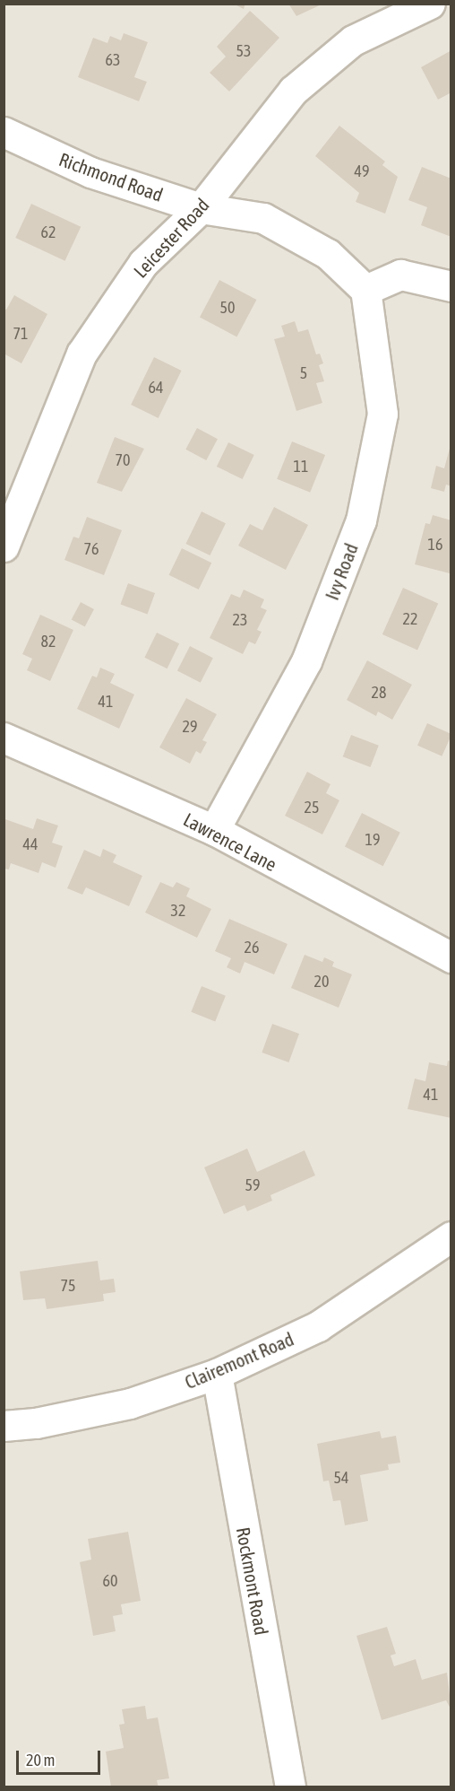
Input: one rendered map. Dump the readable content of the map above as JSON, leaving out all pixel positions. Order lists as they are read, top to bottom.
{
  "streets": {
    "street": [
      "Richmond Road",
      "Leicester Road",
      "Ivy Road",
      "Lawrence Lane",
      "Clairemont Road",
      "Rockmont Road"
    ]
  },
  "crossings": [
    ["Richmond Road", "Leicester Road"],
    ["Richmond Road", "Ivy Road"],
    ["Ivy Road", "Lawrence Lane"],
    ["Clairemont Road", "Rockmont Road"]
  ],
  "house_numbers": [
    "53",
    "63",
    "49",
    "62",
    "50",
    "71",
    "5",
    "64",
    "70",
    "11",
    "16",
    "76",
    "22",
    "23",
    "82",
    "28",
    "41",
    "29",
    "25",
    "19",
    "44",
    "32",
    "26",
    "20",
    "41",
    "59",
    "75",
    "54",
    "60"
  ],
  "scale_bar": "20 m"
}
